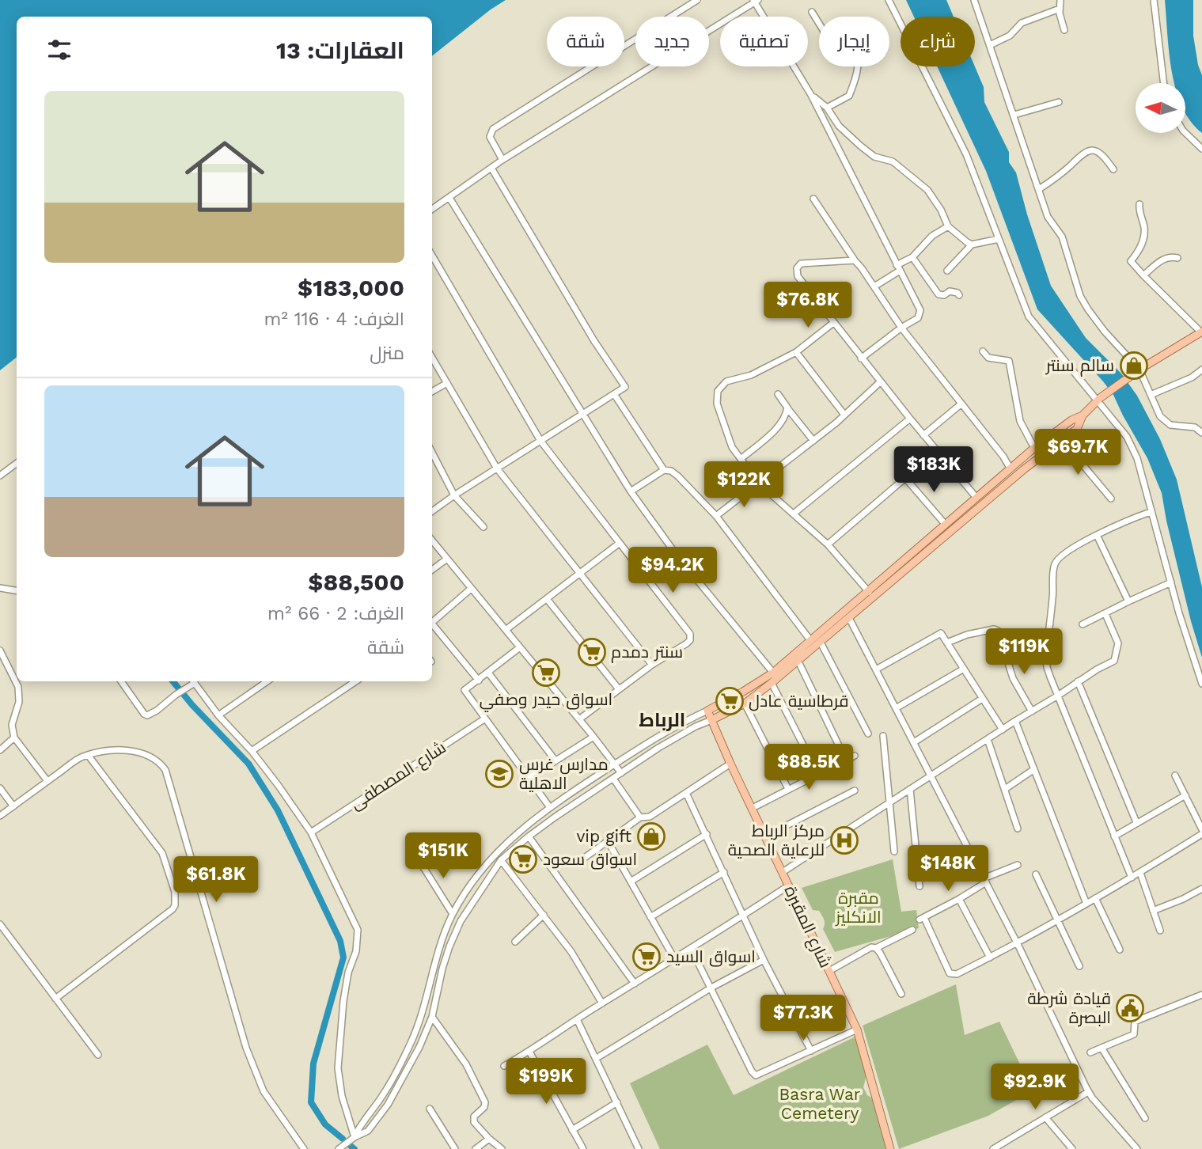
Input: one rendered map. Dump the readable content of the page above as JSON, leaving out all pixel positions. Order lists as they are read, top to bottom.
{
  "streets": {
    "main road": ["شارع المقبرة"],
    "street": ["شارع المصطفى"]
  },
  "districts": ["الرباط"],
  "parks": ["مقبرة الانكليز", "Basra War Cemetery"],
  "places": {
    "shop": ["سالم سنتر", "vip gift"],
    "supermarket": [
      "سنتر دمدم",
      "اسواق حيدر وصفي",
      "قرطاسية عادل",
      "اسواق سعود",
      "اسواق السيد"
    ],
    "school or university": ["مدارس غرس الاهلية"],
    "hospital": ["مركز الرباط للرعاية الصحية"],
    "public building": ["قيادة شرطة البصرة"]
  },
  "north": "left",
  "page": {
    "chip": [
      "شراء",
      "إيجار",
      "تصفية",
      "جديد",
      "شقة"
    ],
    "heading": "العقارات: 13",
    "list": [
      {
        "name": "$183,000",
        "note": "الغرف: 4 · 116 m² · منزل"
      },
      {
        "name": "$88,500",
        "note": "الغرف: 2 · 66 m² · شقة"
      }
    ],
    "price": [
      "$76.8K",
      "$69.7K",
      "$183K",
      "$122K",
      "$94.2K",
      "$119K",
      "$88.5K",
      "$151K",
      "$148K",
      "$61.8K",
      "$77.3K",
      "$199K",
      "$92.9K"
    ]
  }
}
